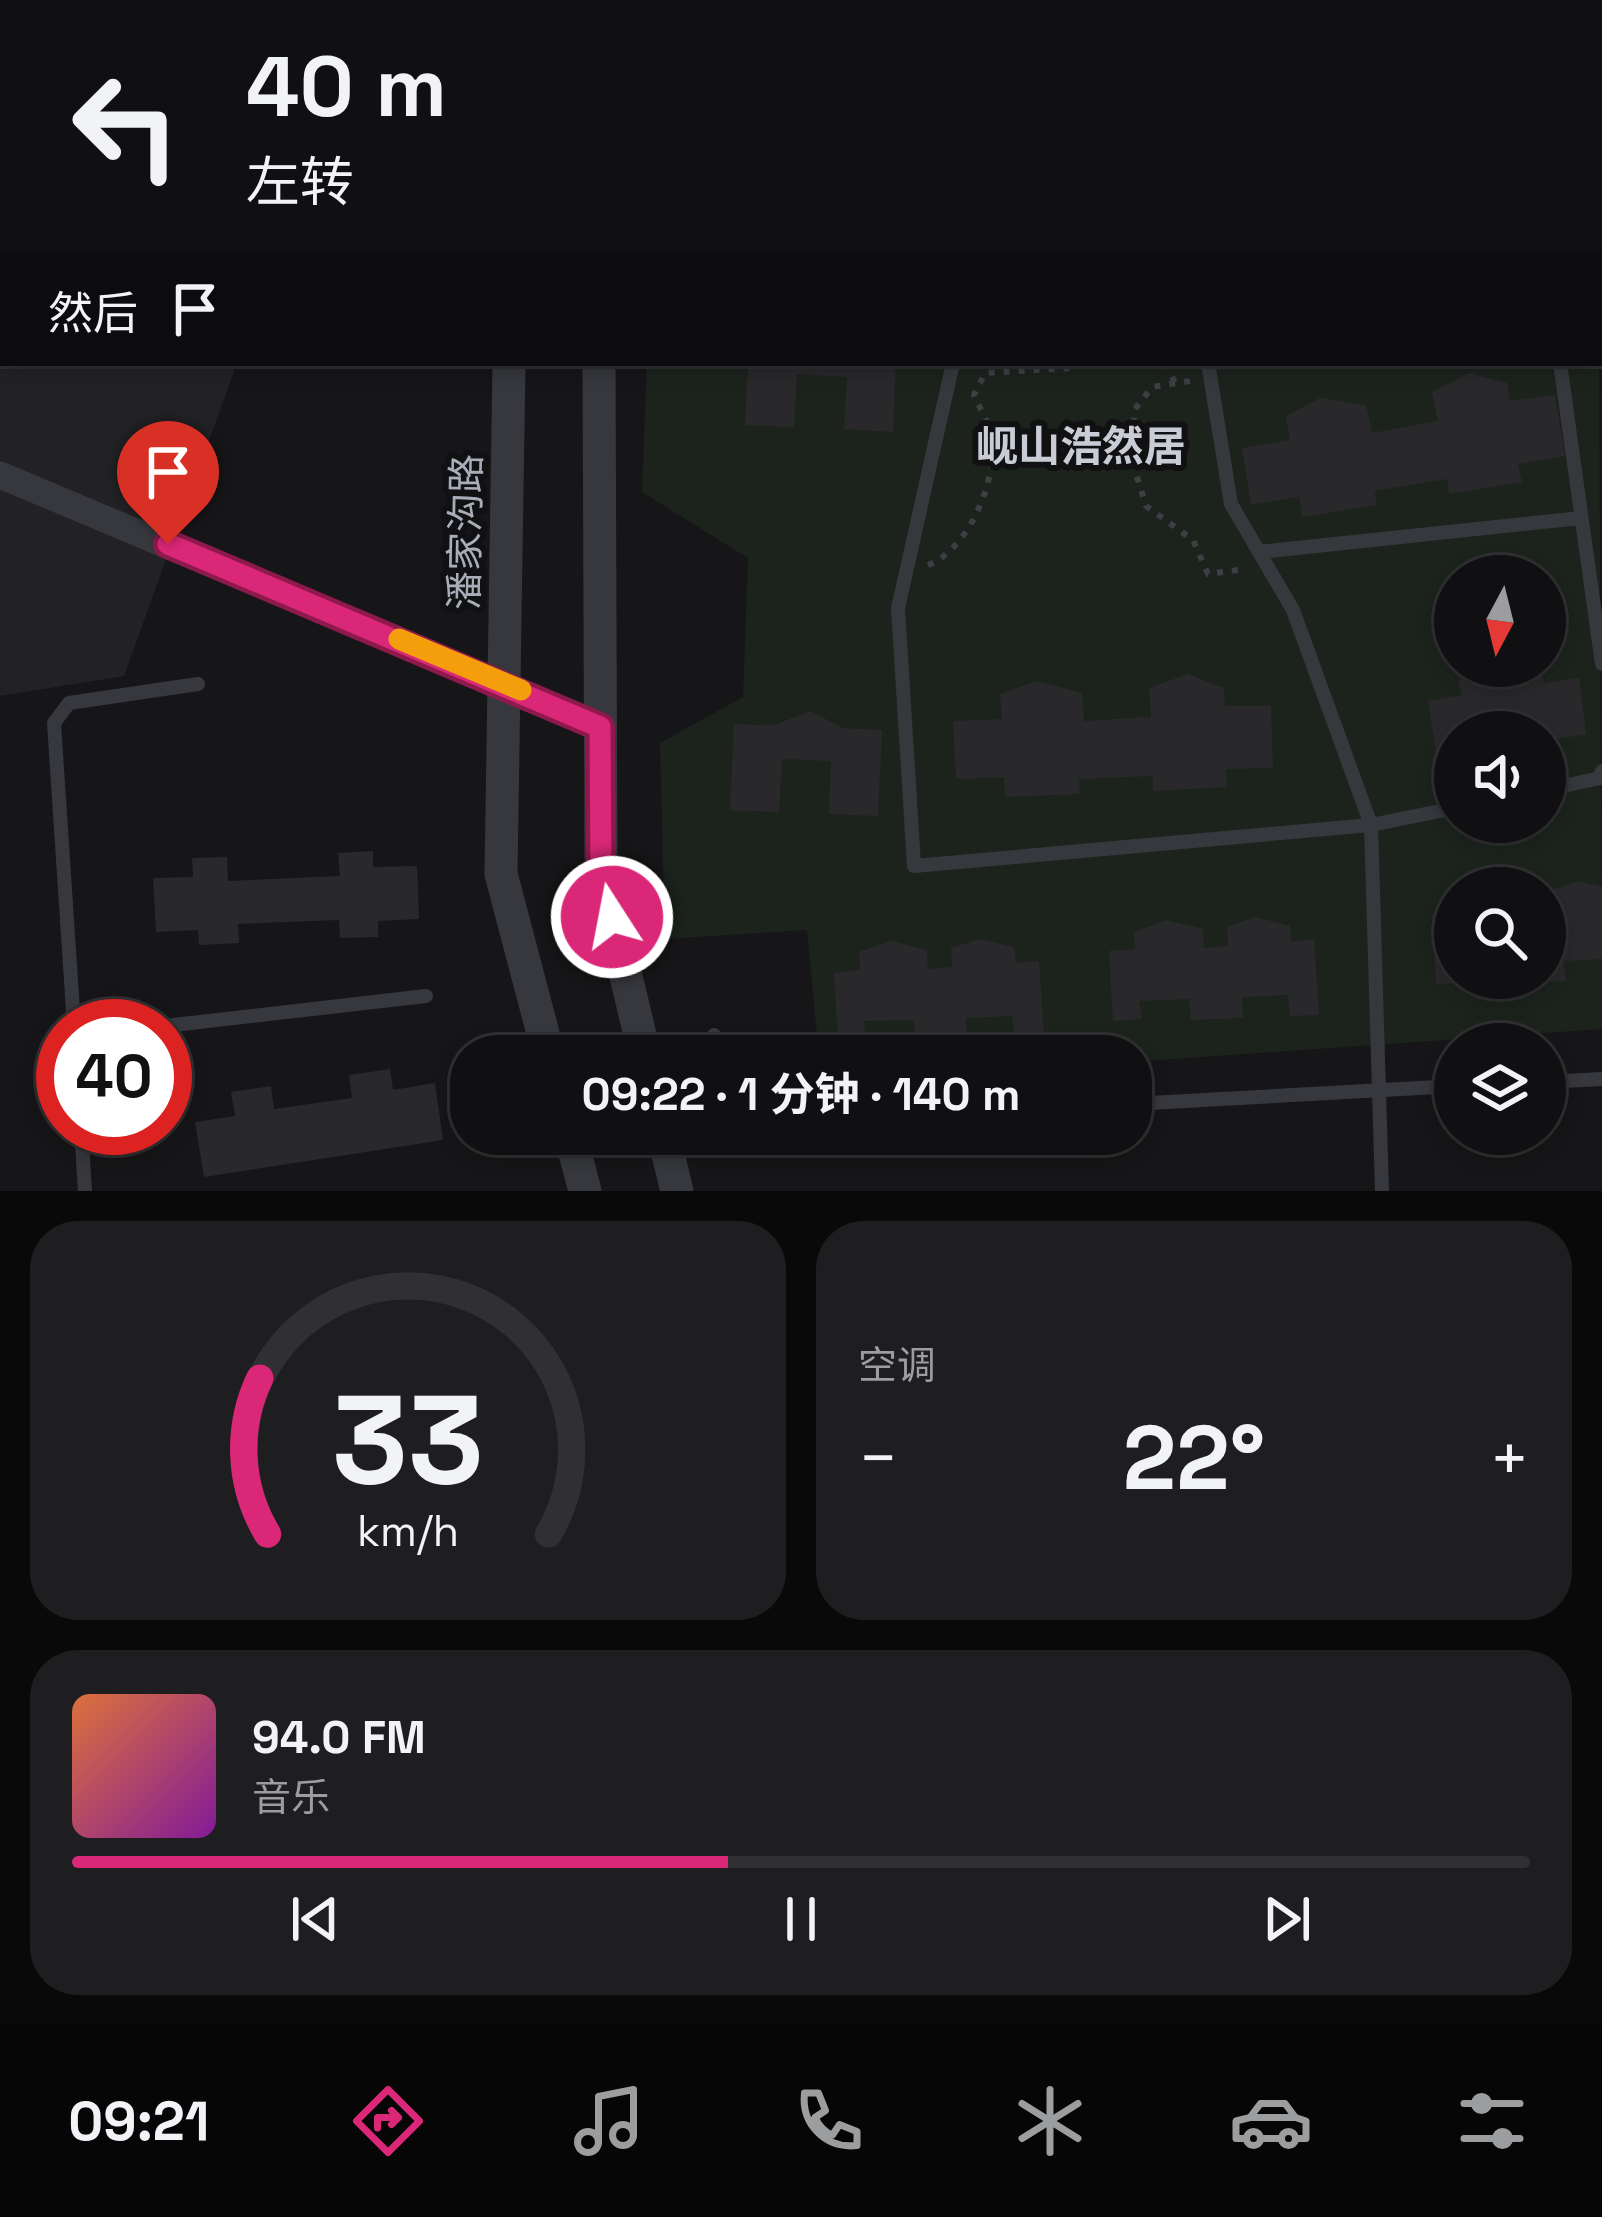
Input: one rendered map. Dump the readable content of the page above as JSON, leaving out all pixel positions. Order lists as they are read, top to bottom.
{
  "streets": {
    "street": ["潘家沟路"]
  },
  "districts": ["岘山浩然居"],
  "north": "bottom",
  "page": {
    "turn": ["40 m", "左转"],
    "then": "然后",
    "limit": "40",
    "trip": "09:22 · 1 分钟 · 140 m",
    "tile": "空调",
    "heat": ["−", "22°", "+"],
    "song": ["94.0 FM", "音乐"],
    "tabs": "09:21",
    "gauge": ["33", "km/h"]
  }
}
